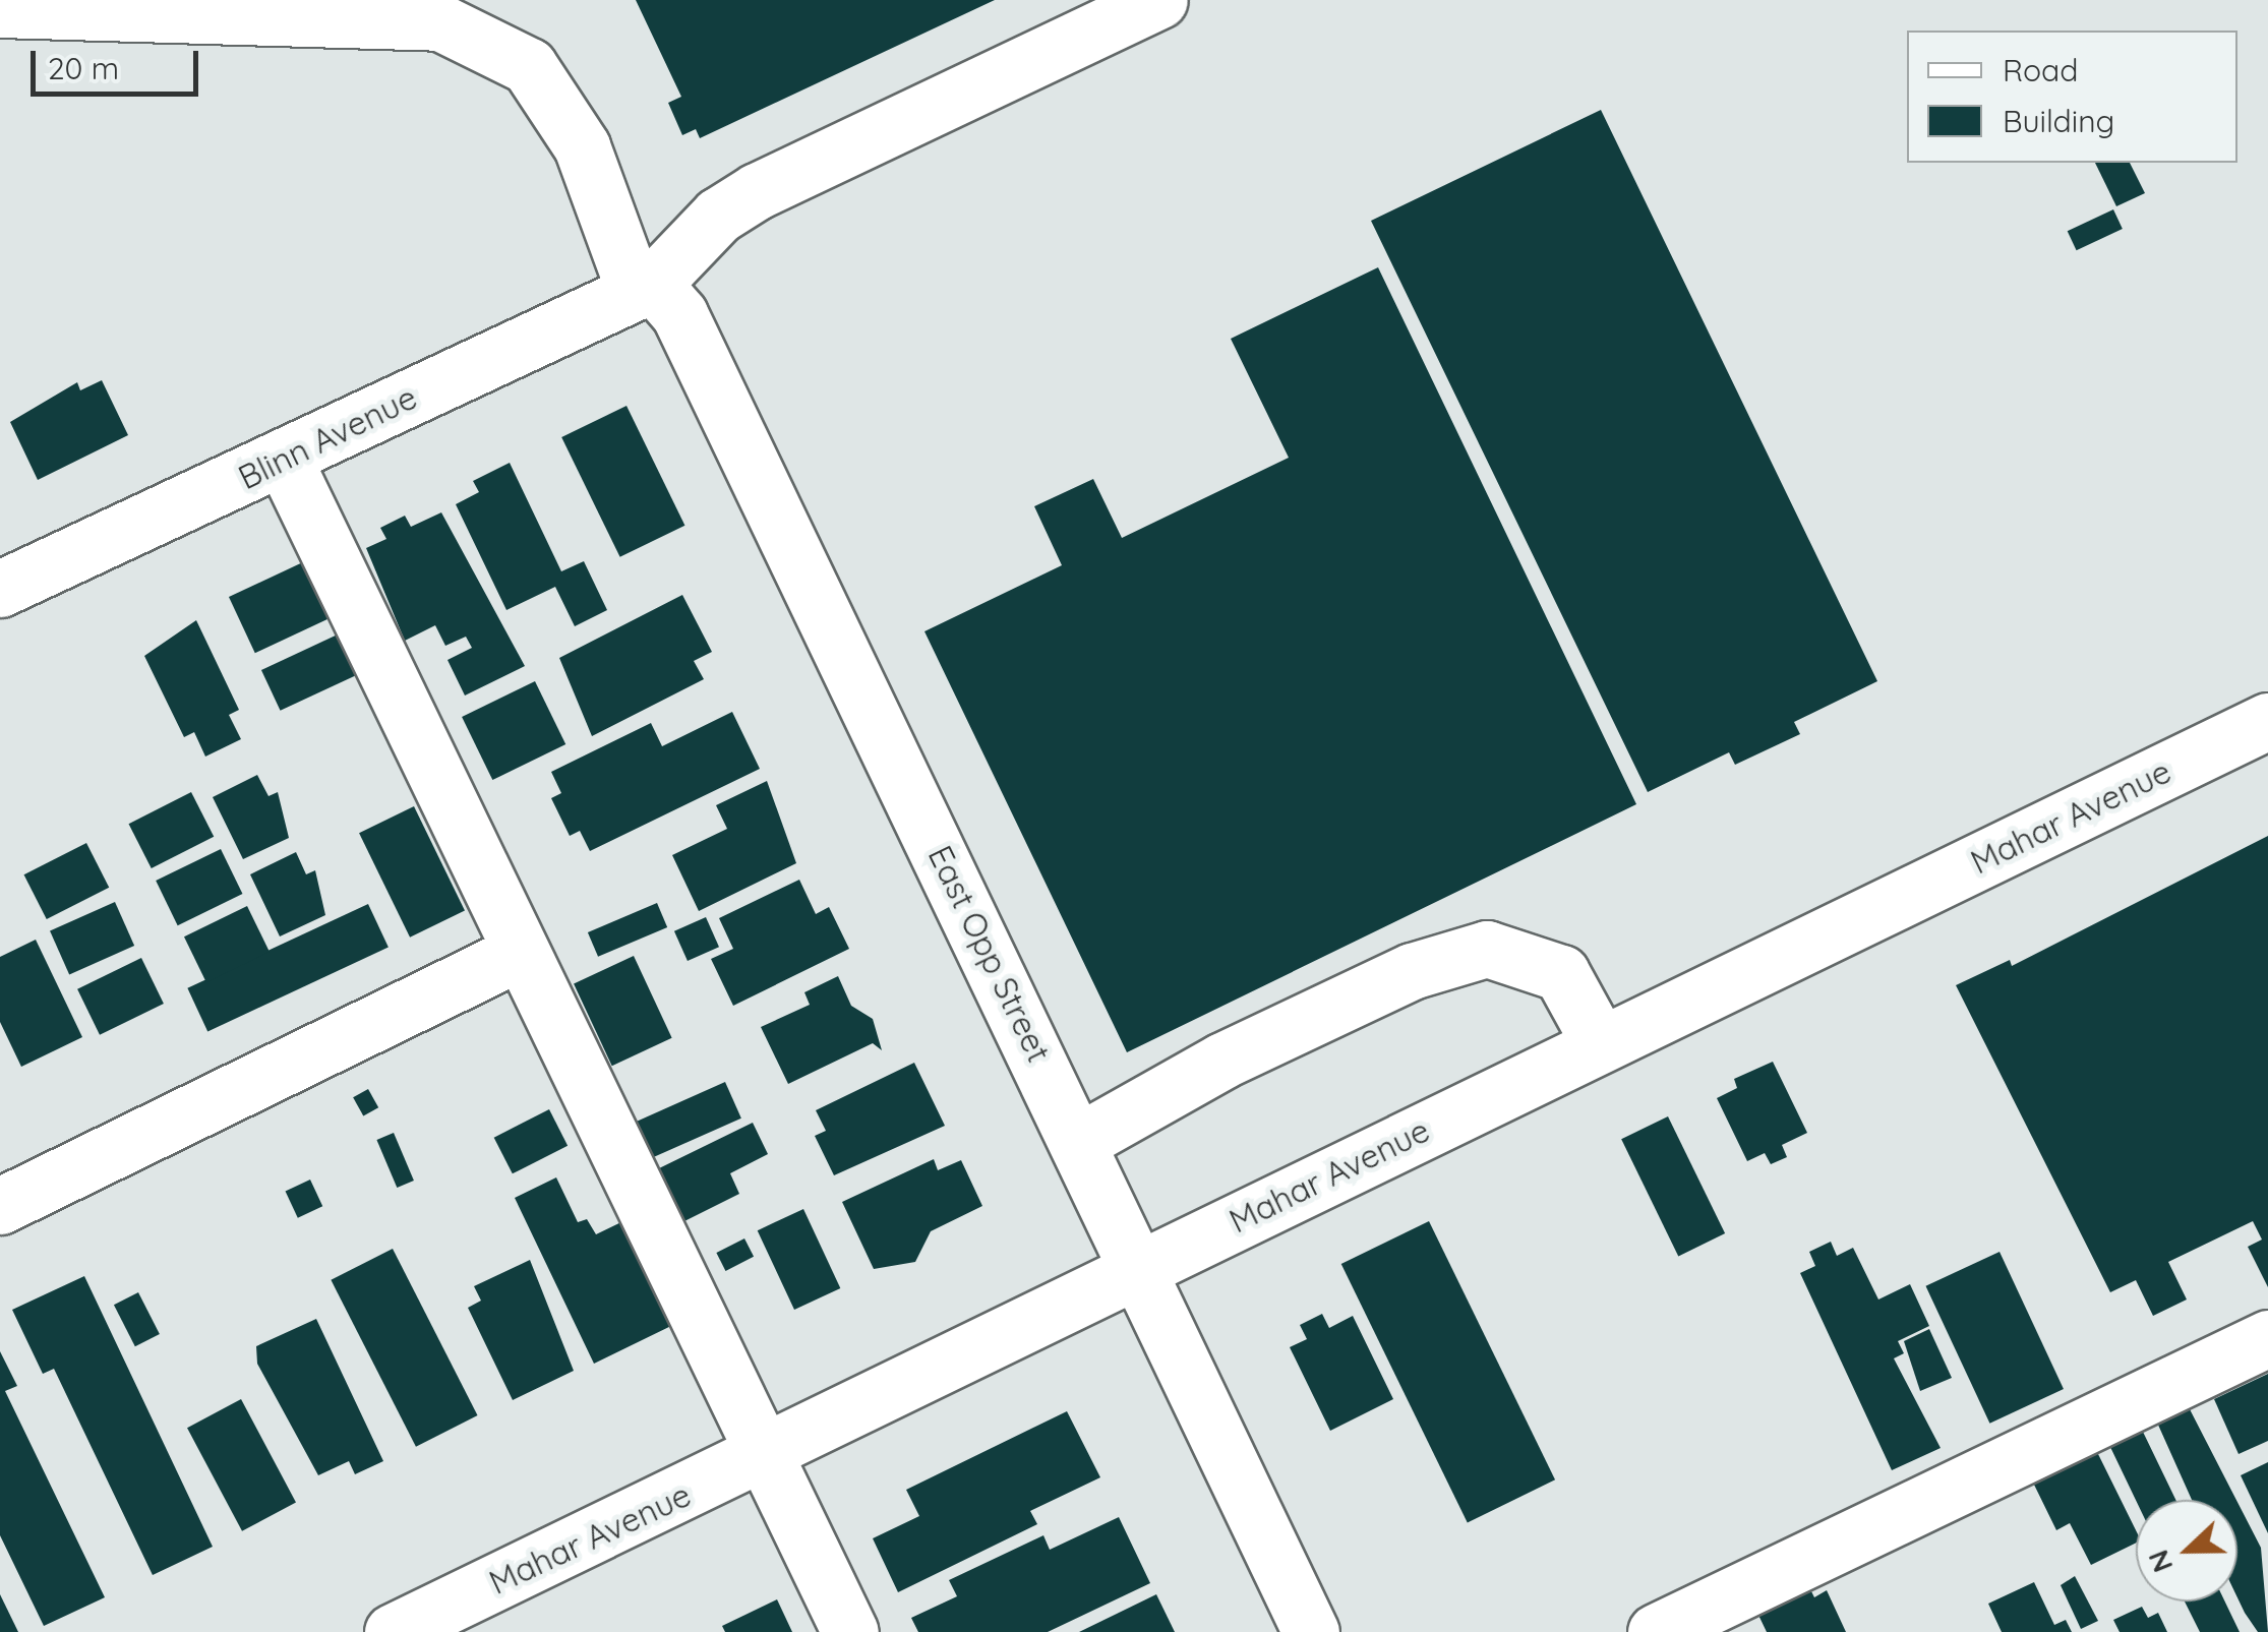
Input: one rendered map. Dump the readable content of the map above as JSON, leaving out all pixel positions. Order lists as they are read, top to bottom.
{
  "streets": {
    "street": ["Blinn Avenue", "Mahar Avenue", "East Opp Street"]
  },
  "crossings": [
    ["Blinn Avenue", "East Opp Street"],
    ["Mahar Avenue", "East Opp Street"]
  ],
  "legend": ["Road", "Building"],
  "scale_bar": "20 m",
  "north": "left"
}
